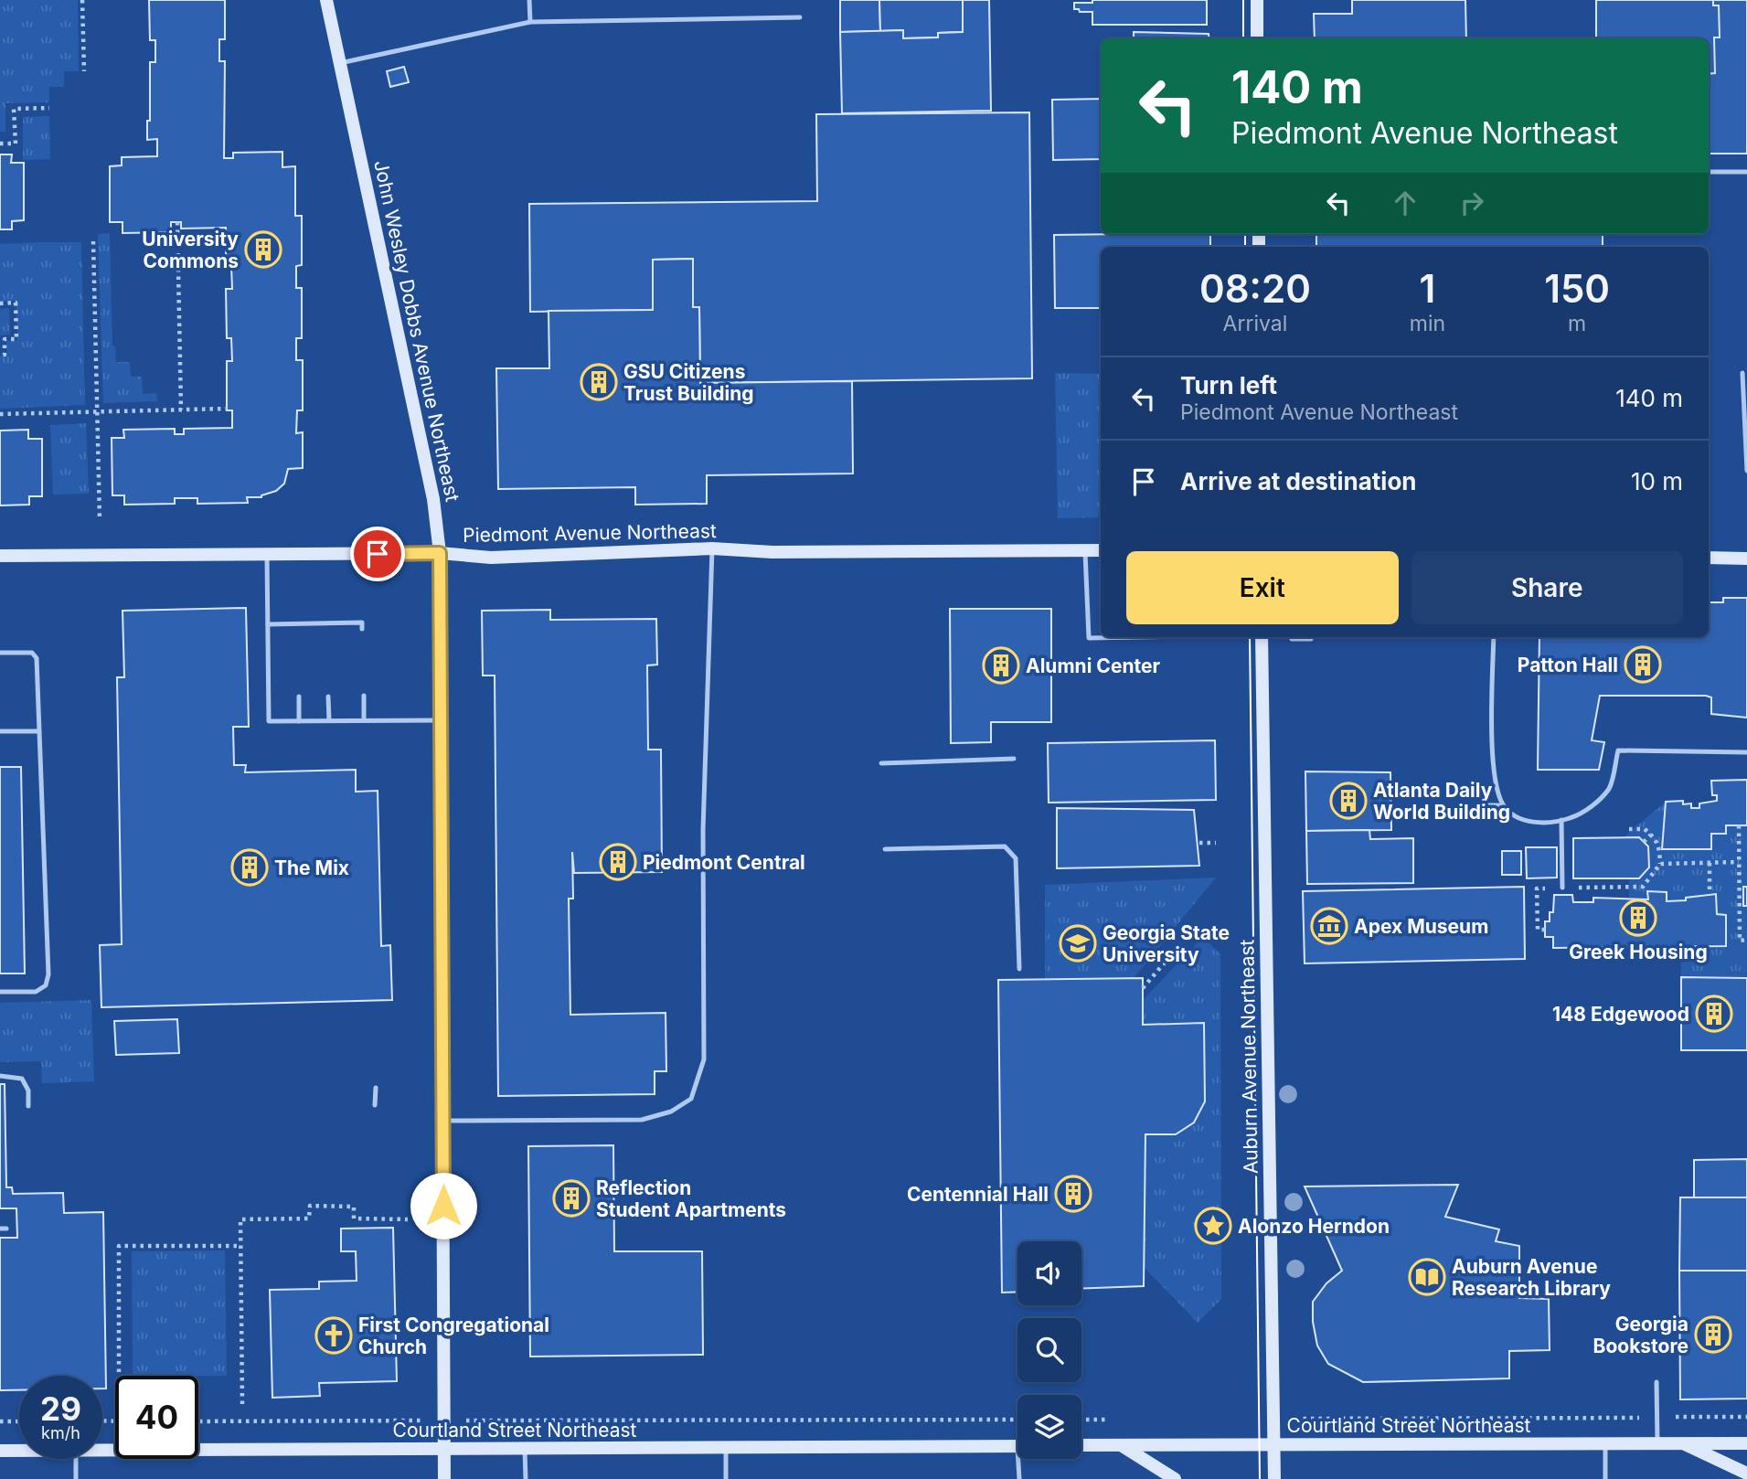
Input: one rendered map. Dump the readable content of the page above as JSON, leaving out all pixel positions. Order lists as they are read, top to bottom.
{
  "streets": {
    "main road": [
      "John Wesley Dobbs Avenue Northeast",
      "Piedmont Avenue Northeast",
      "Auburn Avenue Northeast",
      "Courtland Street Northeast"
    ]
  },
  "crossings": [
    ["John Wesley Dobbs Avenue Northeast", "Piedmont Avenue Northeast"],
    ["John Wesley Dobbs Avenue Northeast", "Courtland Street Northeast"],
    ["Auburn Avenue Northeast", "Courtland Street Northeast"]
  ],
  "places": {
    "building": [
      "University Commons",
      "GSU Citizens Trust Building",
      "Patton Hall",
      "Alumni Center",
      "Atlanta Daily World Building",
      "Piedmont Central",
      "The Mix",
      "Greek Housing",
      "148 Edgewood",
      "Centennial Hall",
      "Reflection Student Apartments",
      "Georgia Bookstore"
    ],
    "museum": ["Apex Museum"],
    "school or university": ["Georgia State University"],
    "place": ["Alonzo Herndon"],
    "library": ["Auburn Avenue Research Library"],
    "church": ["First Congregational Church"]
  },
  "page": {
    "turn": ["140 m", "Piedmont Avenue Northeast"],
    "eta": [
      "08:20",
      "Arrival",
      "1",
      "min",
      "150",
      "m"
    ],
    "list": [
      {
        "name": "Turn left",
        "note": "Piedmont Avenue Northeast",
        "value": "140 m"
      },
      {
        "name": "Arrive at destination",
        "value": "10 m"
      }
    ],
    "buttons": ["Exit", "Share"],
    "speed": "29 km/h",
    "limit": "40"
  }
}
